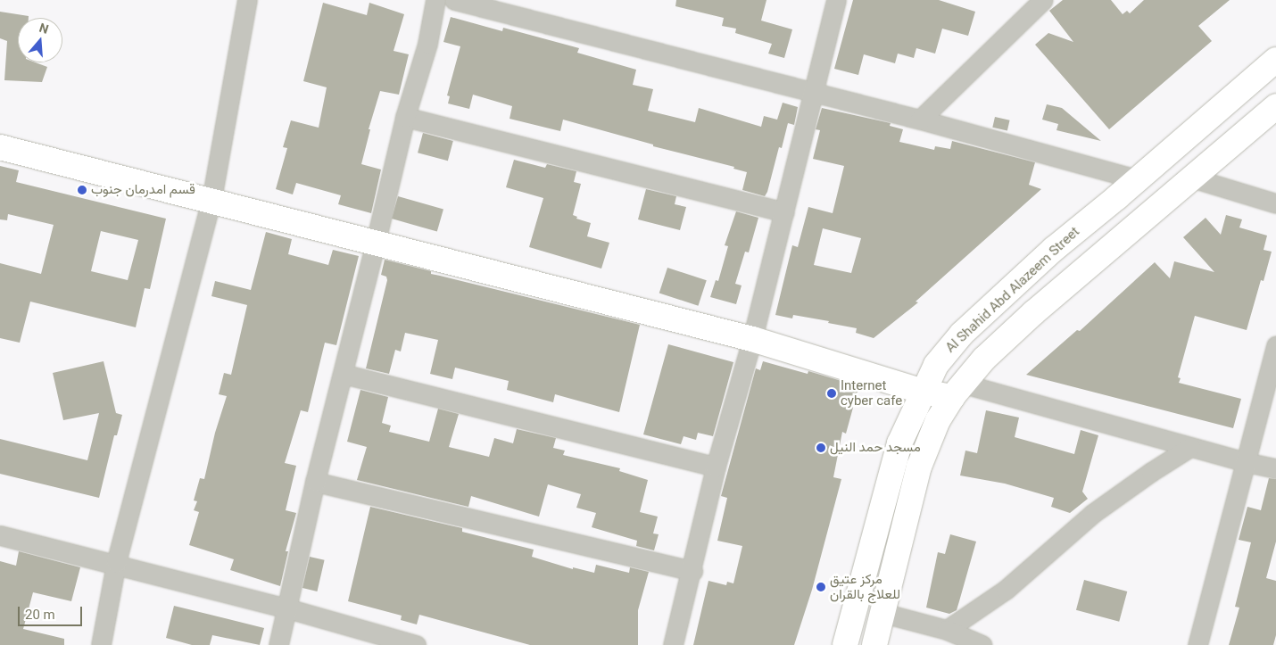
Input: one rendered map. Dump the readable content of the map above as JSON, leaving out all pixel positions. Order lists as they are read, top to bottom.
{
  "streets": {
    "main road": ["Al Shahid Abd Alazeem Street"]
  },
  "places": [
    "قسم امدرمان جنوب",
    "Internet cyber cafe",
    "مسجد حمد النيل",
    "مركز عتيق للعلاج بالقران"
  ],
  "scale_bar": "20 m",
  "north": "top"
}
